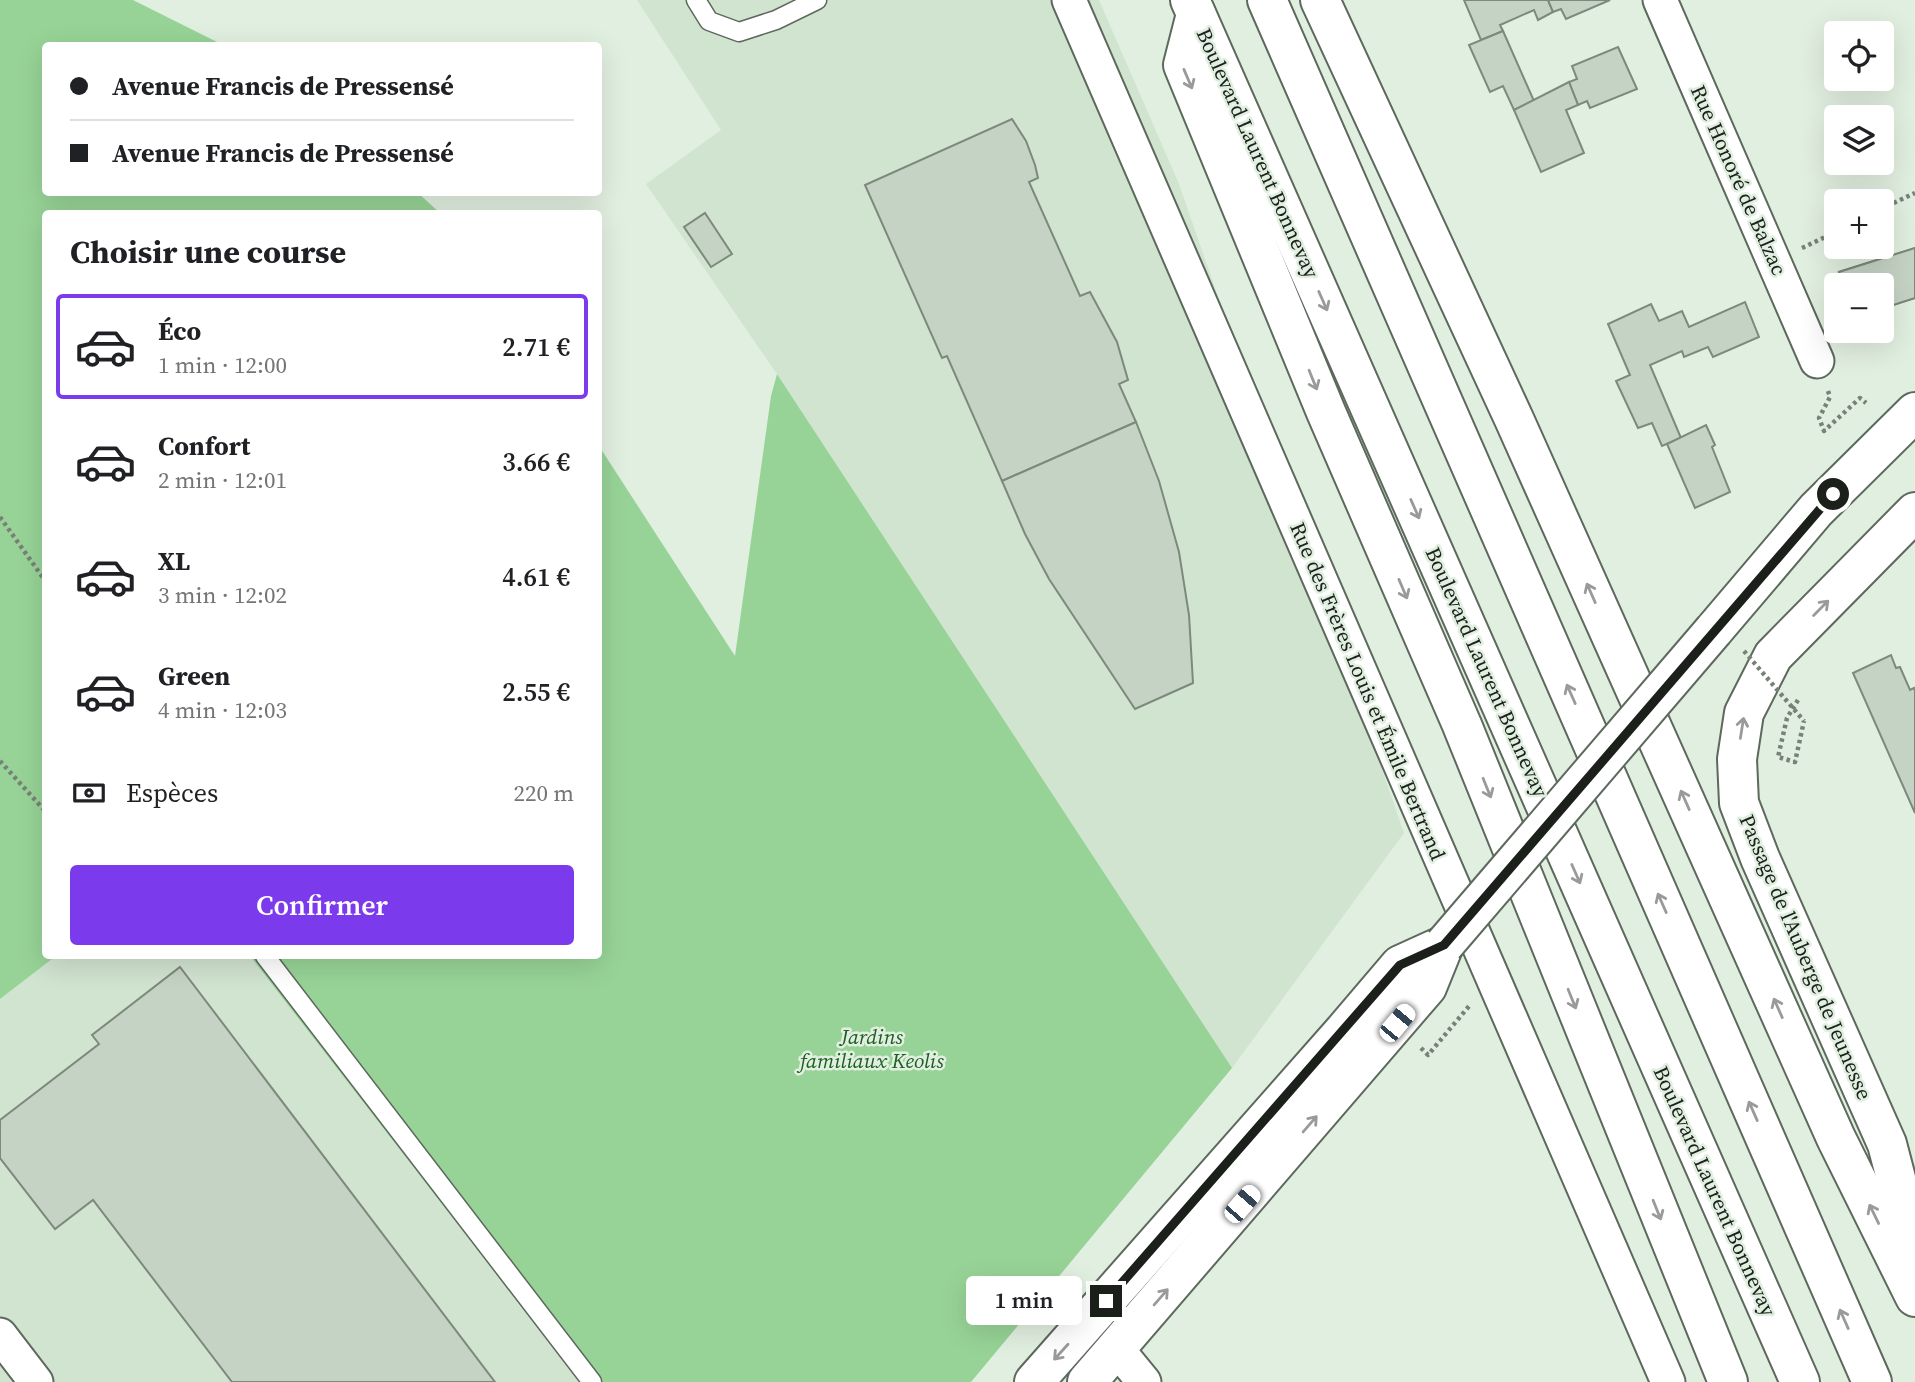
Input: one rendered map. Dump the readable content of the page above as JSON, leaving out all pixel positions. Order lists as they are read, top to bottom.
{
  "streets": {
    "main road": ["Boulevard Laurent Bonnevay", "Passage de l'Auberge de Jeunesse"],
    "street": ["Rue Honoré de Balzac", "Rue des Frères Louis et Émile Bertrand"]
  },
  "parks": ["Jardins familiaux Keolis"],
  "page": {
    "map_buttons": ["+", "−"],
    "banner": ["Avenue Francis de Pressensé", "Avenue Francis de Pressensé"],
    "heading": "Choisir une course",
    "list": [
      {
        "name": "Éco",
        "note": "1 min · 12:00",
        "value": "2.71 €"
      },
      {
        "name": "Confort",
        "note": "2 min · 12:01",
        "value": "3.66 €"
      },
      {
        "name": "XL",
        "note": "3 min · 12:02",
        "value": "4.61 €"
      },
      {
        "name": "Green",
        "note": "4 min · 12:03",
        "value": "2.55 €"
      }
    ],
    "pay": ["Espèces", "220 m"],
    "buttons": "Confirmer",
    "bubble": "1 min"
  }
}
